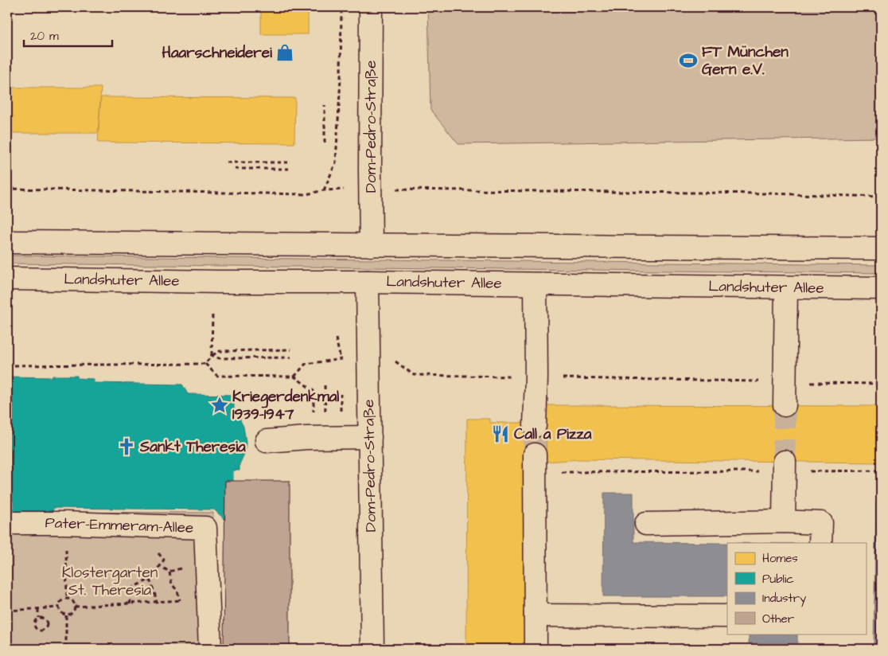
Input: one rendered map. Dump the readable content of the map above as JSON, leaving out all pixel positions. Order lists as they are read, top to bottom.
{
  "streets": {
    "main road": ["Dom-Pedro-Straße", "Landshuter Allee", "Pater-Emmeram-Allee"]
  },
  "crossings": [
    ["Dom-Pedro-Straße", "Landshuter Allee"]
  ],
  "parks": ["Klostergarten St. Theresia"],
  "places": {
    "shop": ["Haarschneiderei"],
    "sports": ["FT München Gern e.V."],
    "place": ["Kriegerdenkmal 1939-1947"],
    "restaurant": ["Call a Pizza"],
    "church": ["Sankt Theresia"]
  },
  "legend": [
    "Homes",
    "Public",
    "Industry",
    "Other"
  ],
  "scale_bar": "20 m"
}
